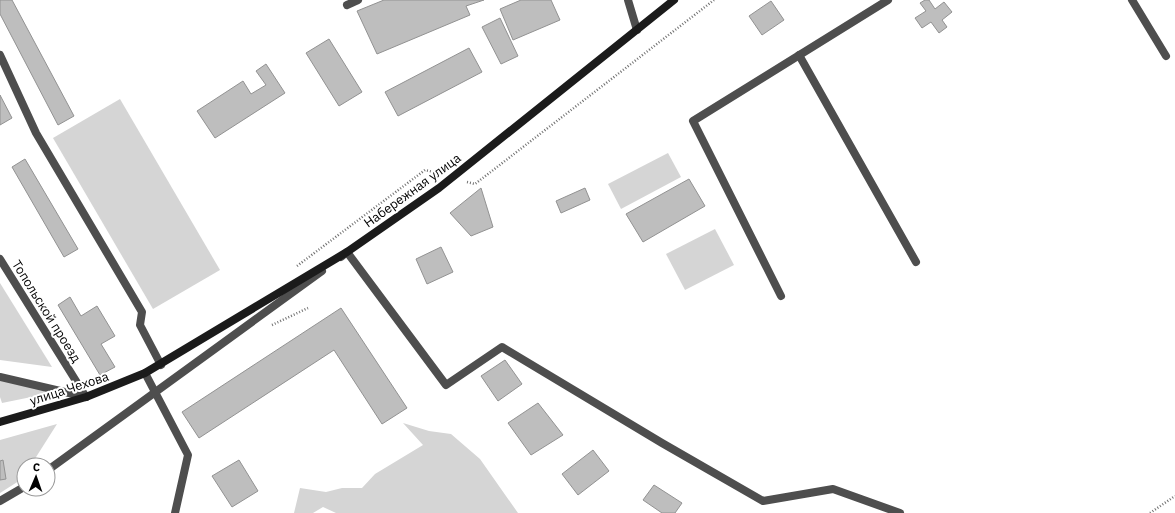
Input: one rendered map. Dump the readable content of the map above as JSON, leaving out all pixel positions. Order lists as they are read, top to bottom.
{
  "streets": {
    "main road": ["Набережная улица", "улица Чехова"],
    "street": ["Топольской проезд"]
  },
  "crossings": [
    ["Набережная улица", "улица Чехова"],
    ["Топольской проезд", "улица Чехова"]
  ],
  "north": "top"
}
